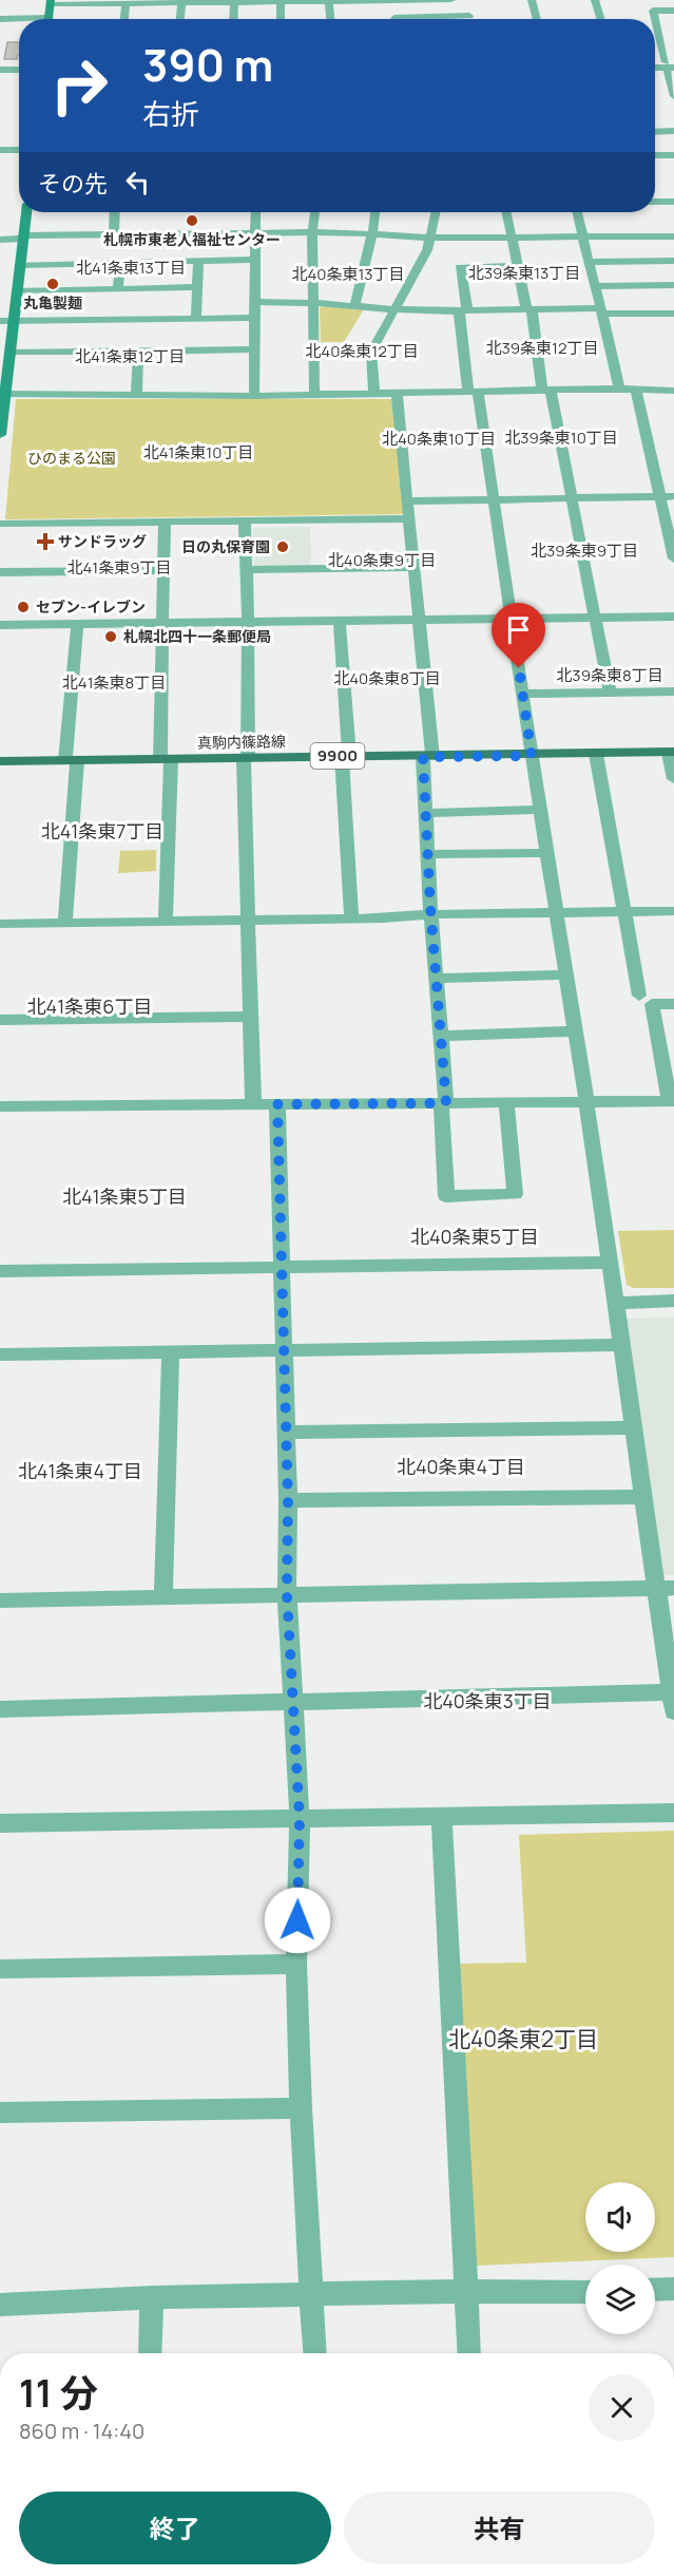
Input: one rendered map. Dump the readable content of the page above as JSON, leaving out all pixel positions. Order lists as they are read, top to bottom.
{
  "streets": {
    "main road": ["真駒内篠路線", "9900"]
  },
  "districts": [
    "北41条東13丁目",
    "北39条東13丁目",
    "北40条東13丁目",
    "北39条東12丁目",
    "北40条東12丁目",
    "北41条東12丁目",
    "北39条東10丁目",
    "北40条東10丁目",
    "北41条東10丁目",
    "北39条東9丁目",
    "北40条東9丁目",
    "北41条東9丁目",
    "北39条東8丁目",
    "北40条東8丁目",
    "北41条東8丁目",
    "北41条東7丁目",
    "北41条東6丁目",
    "北41条東5丁目",
    "北40条東5丁目",
    "北40条東4丁目",
    "北41条東4丁目",
    "北40条東3丁目",
    "北40条東2丁目"
  ],
  "parks": ["ひのまる公園"],
  "places": {
    "other": [
      "札幌市東老人福祉センター",
      "丸亀製麺",
      "日の丸保育園",
      "セブン-イレブン",
      "札幌北四十一条郵便局"
    ],
    "health": ["サンドラッグ"]
  },
  "page": {
    "turn": ["390 m", "右折"],
    "then": "その先",
    "heading": ["11 分", "860 m · 14:40"],
    "buttons": ["終了", "共有"]
  }
}
